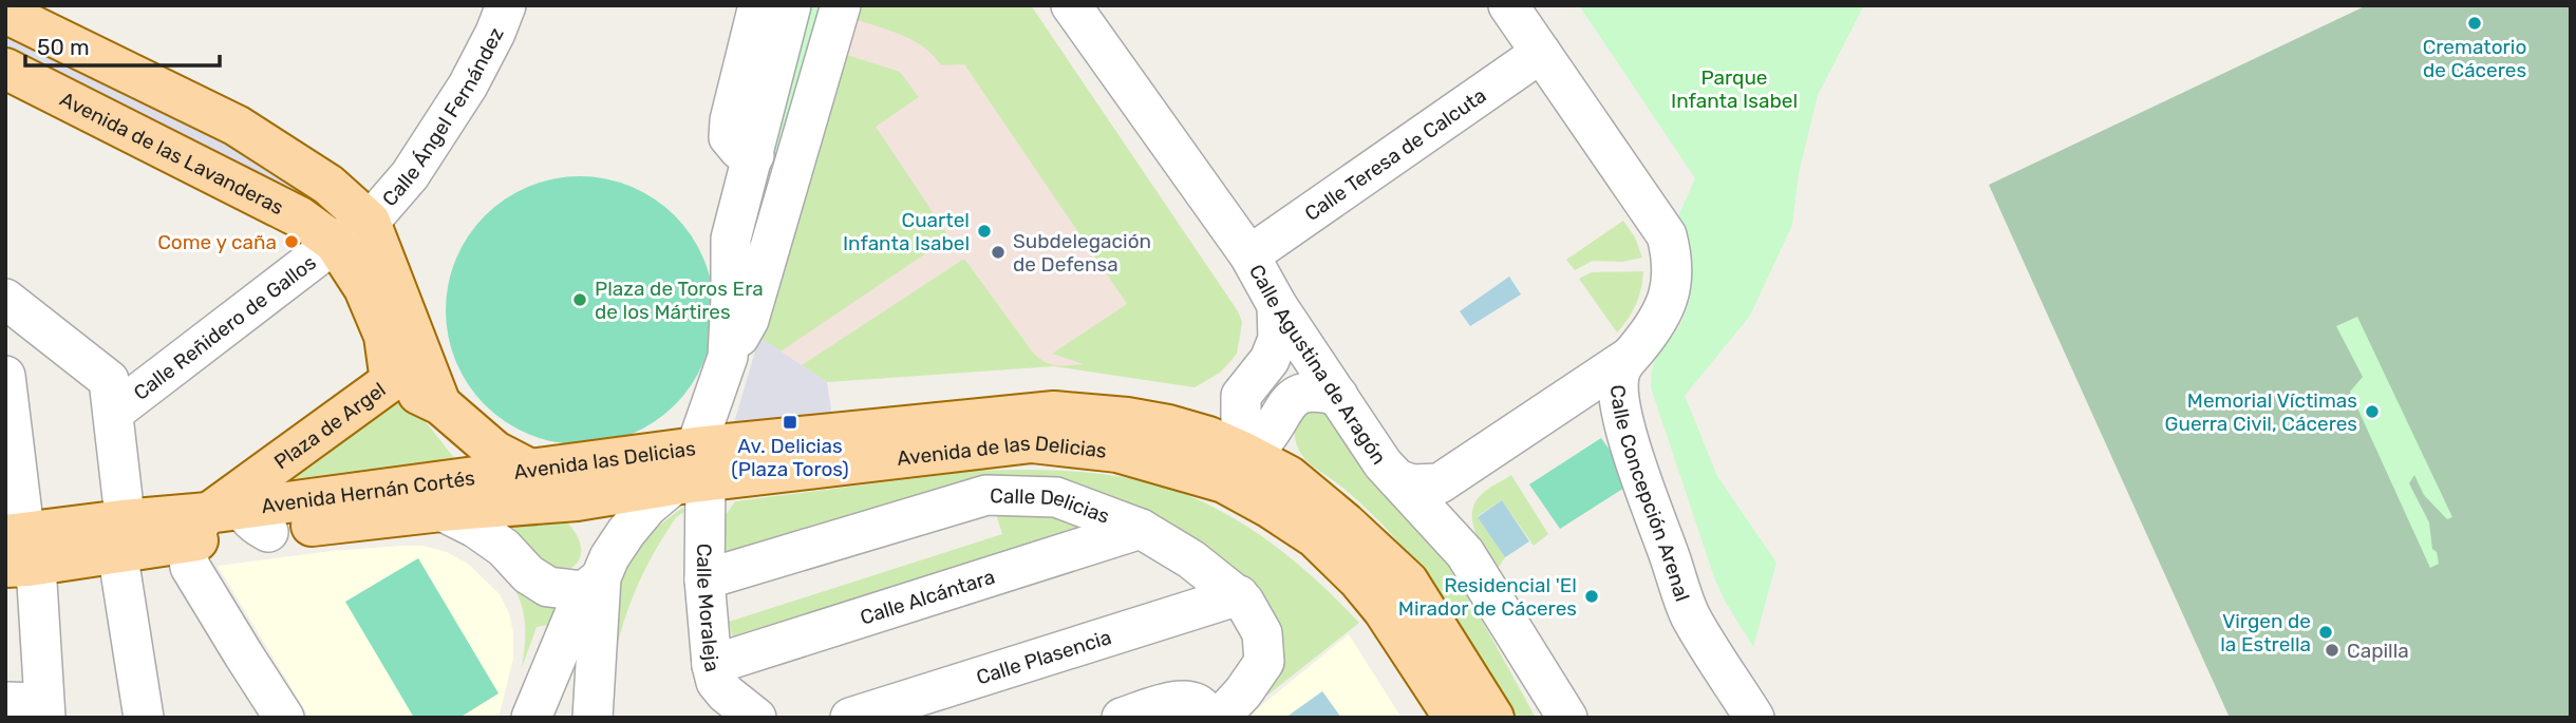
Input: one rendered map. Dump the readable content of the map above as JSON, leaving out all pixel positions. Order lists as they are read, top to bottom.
{
  "streets": {
    "main road": [
      "Avenida de las Lavanderas",
      "Plaza de Argel",
      "Avenida de las Delicias",
      "Avenida las Delicias",
      "Avenida Hernán Cortés"
    ],
    "street": [
      "Calle Ángel Fernández",
      "Calle Teresa de Calcuta",
      "Calle Reñidero de Gallos",
      "Calle Agustina de Aragón",
      "Calle Concepción Arenal",
      "Calle Delicias",
      "Calle Alcántara",
      "Calle Moraleja",
      "Calle Plasencia"
    ]
  },
  "crossings": [
    ["Avenida de las Lavanderas", "Calle Reñidero de Gallos"],
    ["Avenida de las Lavanderas", "Plaza de Argel"],
    ["Calle Teresa de Calcuta", "Calle Agustina de Aragón"],
    ["Calle Teresa de Calcuta", "Calle Concepción Arenal"],
    ["Plaza de Argel", "Avenida las Delicias"],
    ["Plaza de Argel", "Avenida Hernán Cortés"],
    ["Avenida de las Delicias", "Avenida las Delicias"],
    ["Avenida de las Delicias", "Avenida Hernán Cortés"],
    ["Avenida de las Delicias", "Calle Moraleja"],
    ["Avenida las Delicias", "Avenida Hernán Cortés"],
    ["Avenida las Delicias", "Calle Moraleja"],
    ["Calle Delicias", "Calle Alcántara"],
    ["Calle Delicias", "Calle Moraleja"],
    ["Calle Delicias", "Calle Plasencia"],
    ["Calle Alcántara", "Calle Moraleja"]
  ],
  "parks": ["Parque Infanta Isabel"],
  "places": {
    "other": [
      "Crematorio de Cáceres",
      "Cuartel Infanta Isabel",
      "Come y caña",
      "Subdelegación de Defensa",
      "Plaza de Toros Era de los Mártires",
      "Memorial Víctimas Guerra Civil, Cáceres",
      "Residencial 'El Mirador de Cáceres",
      "Virgen de la Estrella",
      "Capilla"
    ],
    "transit": ["Av. Delicias (Plaza Toros)"]
  },
  "scale_bar": "50 m"
}
